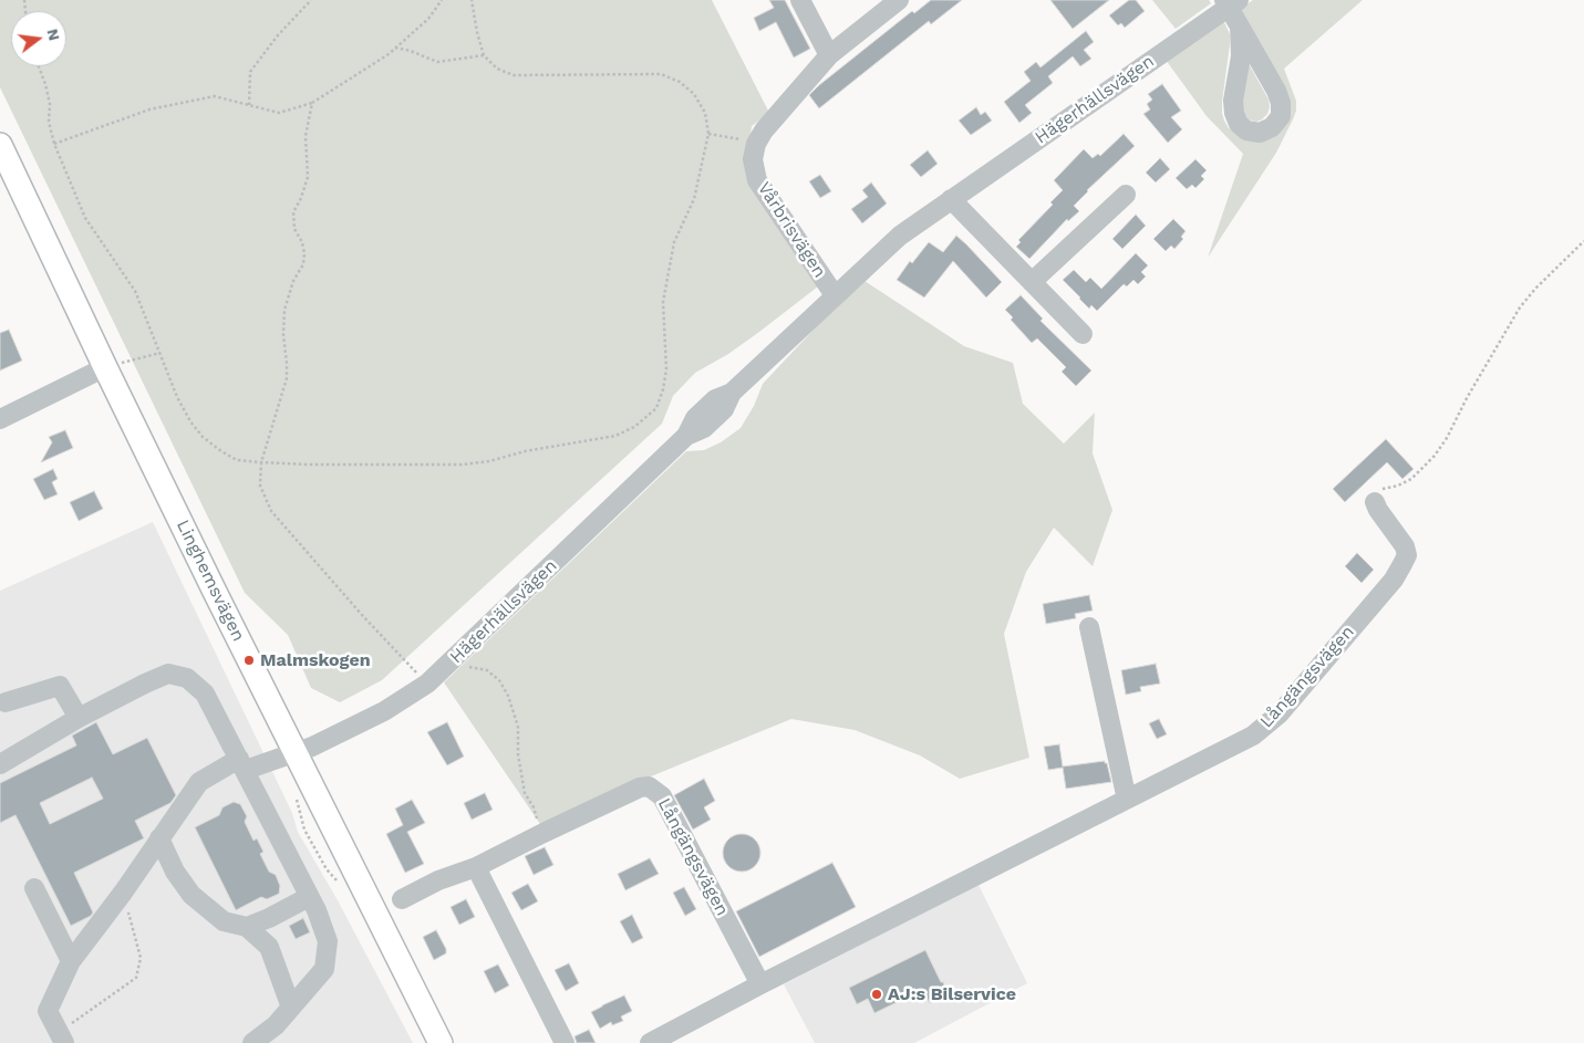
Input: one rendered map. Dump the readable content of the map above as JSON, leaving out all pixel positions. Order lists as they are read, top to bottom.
{
  "streets": {
    "main road": ["Linghemsvägen"],
    "street": ["Hägerhällsvägen", "Vårbrisvägen", "Långängsvägen"]
  },
  "crossings": [
    ["Hägerhällsvägen", "Vårbrisvägen"],
    ["Hägerhällsvägen", "Linghemsvägen"]
  ],
  "places": ["Malmskogen", "AJ:s Bilservice"],
  "north": "right"
}
